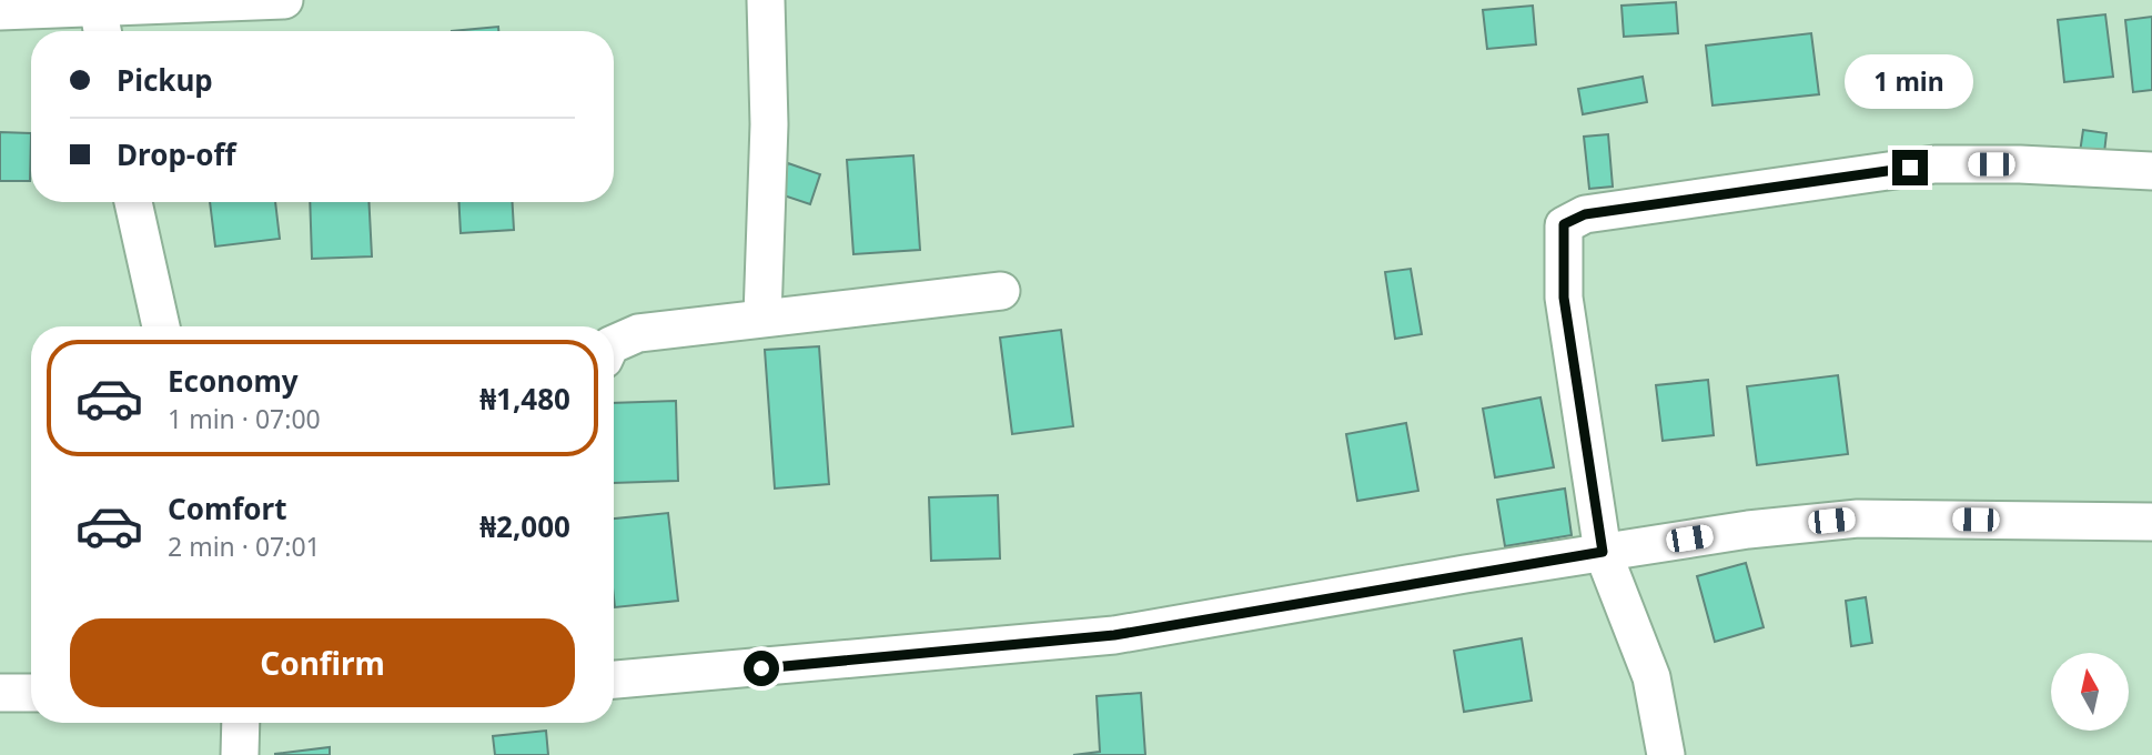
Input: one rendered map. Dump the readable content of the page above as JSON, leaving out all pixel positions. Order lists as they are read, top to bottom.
{
  "north": "top",
  "page": {
    "banner": ["Pickup", "Drop-off"],
    "bubble": "1 min",
    "list": [
      {
        "name": "Economy",
        "note": "1 min · 07:00",
        "value": "₦1,480"
      },
      {
        "name": "Comfort",
        "note": "2 min · 07:01",
        "value": "₦2,000"
      }
    ],
    "buttons": "Confirm"
  }
}
